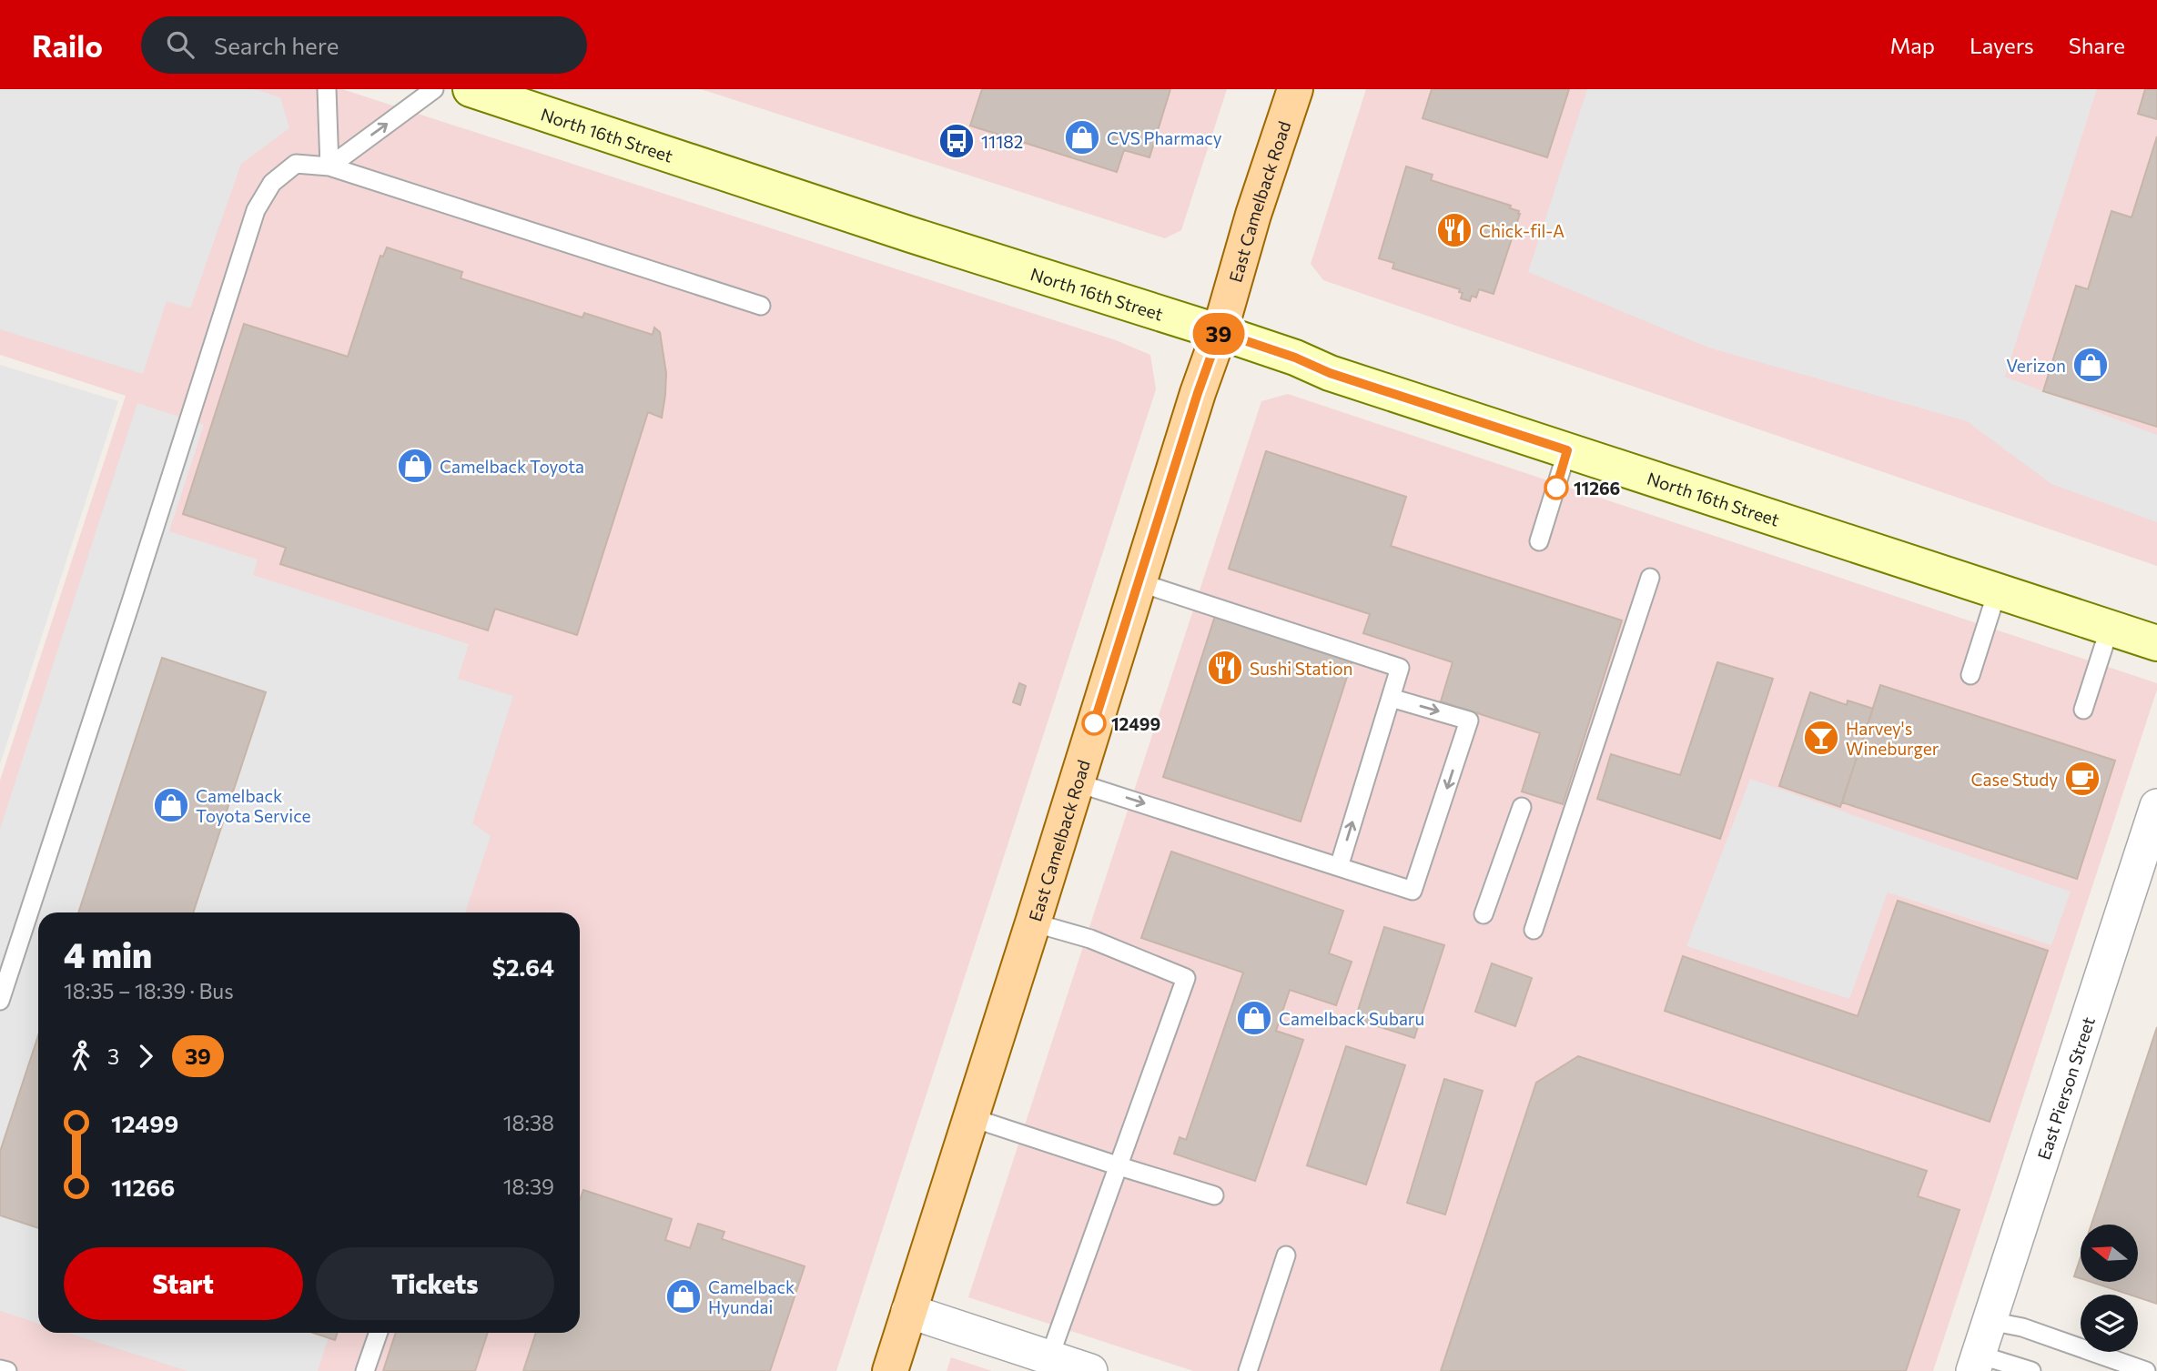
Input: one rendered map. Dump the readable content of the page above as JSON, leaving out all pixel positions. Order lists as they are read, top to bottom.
{
  "streets": {
    "main road": ["North 16th Street", "East Camelback Road"],
    "street": ["East Pierson Street"]
  },
  "crossings": [
    ["North 16th Street", "East Camelback Road"]
  ],
  "places": {
    "shop": [
      "CVS Pharmacy",
      "Verizon",
      "Camelback Toyota",
      "Camelback Toyota Service",
      "Camelback Subaru",
      "Camelback Hyundai"
    ],
    "bus stop": ["11182"],
    "restaurant": ["Chick-fil-A", "Sushi Station"],
    "other": ["11266", "12499"],
    "bar": ["Harvey's Wineburger"],
    "cafe": ["Case Study"]
  },
  "lines": ["bus line 39"],
  "north": "left",
  "page": {
    "header": "Railo",
    "search": "Search here",
    "nav": ["Map", "Layers", "Share"],
    "on_map": "39",
    "heading": ["4 min", "18:35 – 18:39 · Bus", "$2.64"],
    "legs": ["3", "39"],
    "list": [
      {
        "name": "12499",
        "value": "18:38"
      },
      {
        "name": "11266",
        "value": "18:39"
      }
    ],
    "buttons": ["Start", "Tickets"]
  }
}
